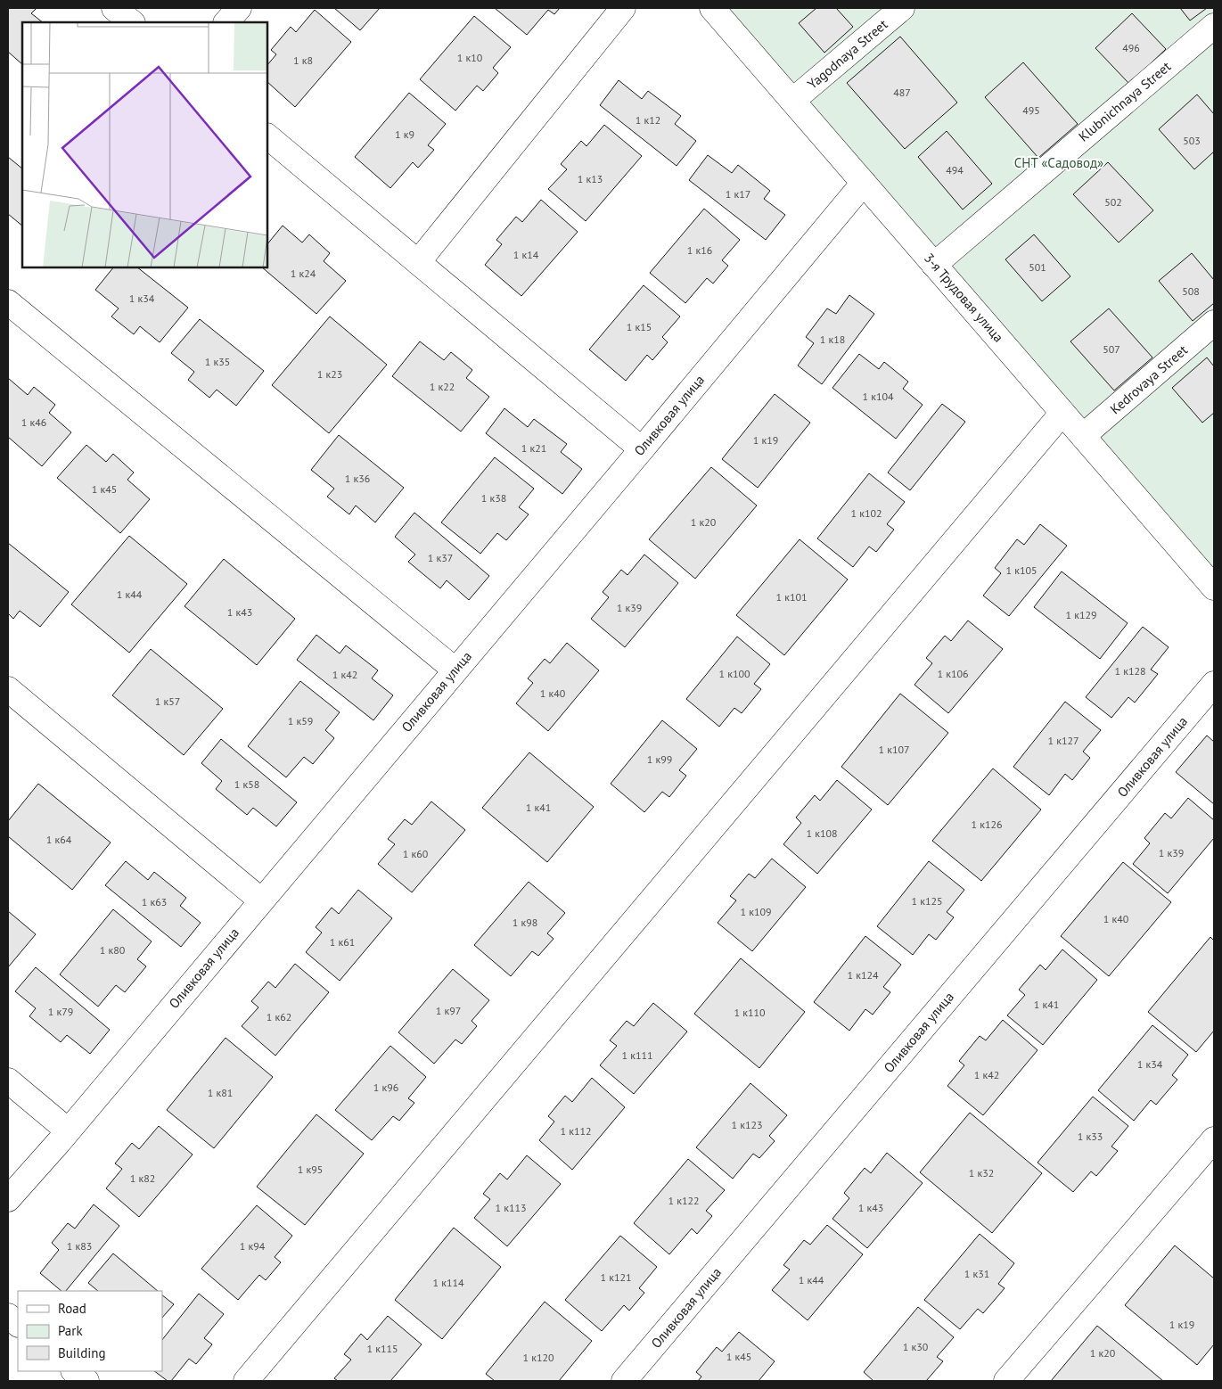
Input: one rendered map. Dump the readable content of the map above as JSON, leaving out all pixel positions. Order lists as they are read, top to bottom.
{
  "streets": {
    "street": [
      "Yagodnaya Street",
      "Klubnichnaya Street",
      "3-я Трудовая улица",
      "Kedrovaya Street",
      "Оливковая улица"
    ]
  },
  "crossings": [
    ["Yagodnaya Street", "3-я Трудовая улица"],
    ["Klubnichnaya Street", "3-я Трудовая улица"],
    ["3-я Трудовая улица", "Kedrovaya Street"],
    ["3-я Трудовая улица", "Оливковая улица"]
  ],
  "parks": ["СНТ «Садовод»"],
  "house_numbers": [
    "496",
    "1 к10",
    "1 к8",
    "487",
    "495",
    "1 к12",
    "1 к9",
    "503",
    "494",
    "1 к13",
    "1 к17",
    "502",
    "1 к16",
    "1 к14",
    "501",
    "1 к24",
    "508",
    "1 к34",
    "1 к15",
    "1 к18",
    "507",
    "1 к35",
    "1 к23",
    "1 к22",
    "1 к104",
    "1 к46",
    "1 к19",
    "1 к21",
    "1 к36",
    "1 к45",
    "1 к38",
    "1 к102",
    "1 к20",
    "1 к37",
    "1 к105",
    "1 к44",
    "1 к101",
    "1 к39",
    "1 к43",
    "1 к129",
    "1 к128",
    "1 к100",
    "1 к106",
    "1 к42",
    "1 к40",
    "1 к57",
    "1 к59",
    "1 к127",
    "1 к107",
    "1 к99",
    "1 к58",
    "1 к41",
    "1 к126",
    "1 к108",
    "1 к64",
    "1 к39",
    "1 к60",
    "1 к125",
    "1 к63",
    "1 к109",
    "1 к40",
    "1 к98",
    "1 к61",
    "1 к80",
    "1 к124",
    "1 к41",
    "1 к97",
    "1 к79",
    "1 к110",
    "1 к62",
    "1 к111",
    "1 к34",
    "1 к42",
    "1 к96",
    "1 к81",
    "1 к123",
    "1 к112",
    "1 к33",
    "1 к95",
    "1 к32",
    "1 к82",
    "1 к122",
    "1 к113",
    "1 к43",
    "1 к83",
    "1 к94",
    "1 к31",
    "1 к121",
    "1 к44",
    "1 к114",
    "1 к19",
    "1 к30",
    "1 к115",
    "1 к20",
    "1 к45",
    "1 к120"
  ],
  "legend": ["Road", "Park", "Building"]
}
